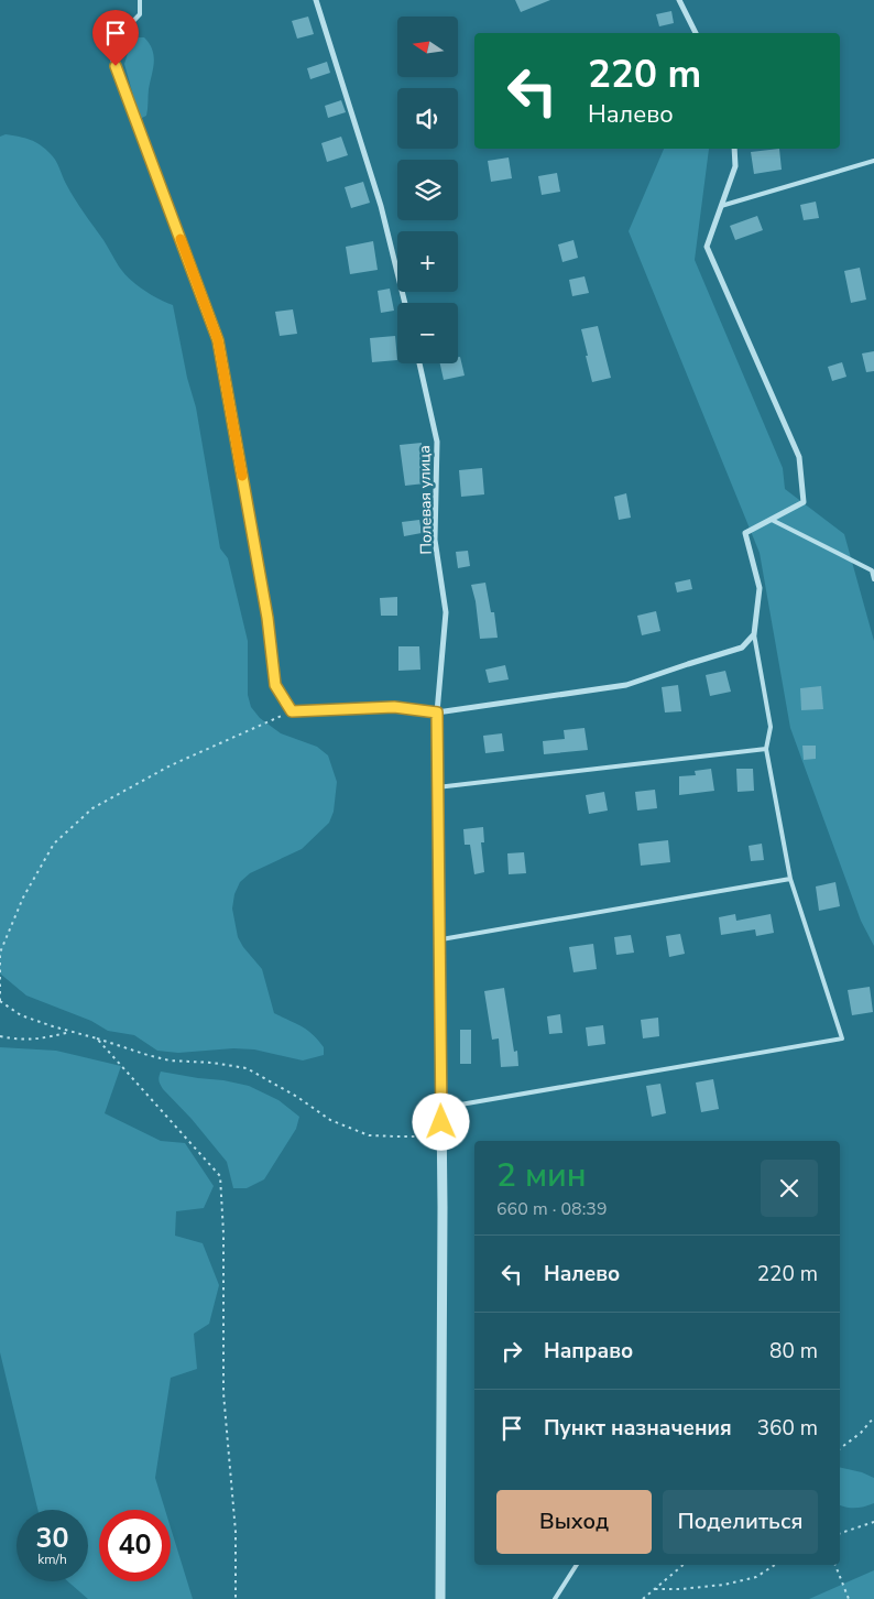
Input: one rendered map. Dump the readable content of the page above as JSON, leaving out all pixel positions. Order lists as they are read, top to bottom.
{
  "streets": {
    "street": ["Полевая улица"]
  },
  "north": "left",
  "page": {
    "map_buttons": ["+", "−"],
    "turn": ["220 m", "Налево"],
    "heading": ["2 мин", "660 m · 08:39"],
    "list": [
      {
        "name": "Налево",
        "value": "220 m"
      },
      {
        "name": "Направо",
        "value": "80 m"
      },
      {
        "name": "Пункт назначения",
        "value": "360 m"
      }
    ],
    "buttons": ["Выход", "Поделиться"],
    "speed": "30 km/h",
    "limit": "40"
  }
}
